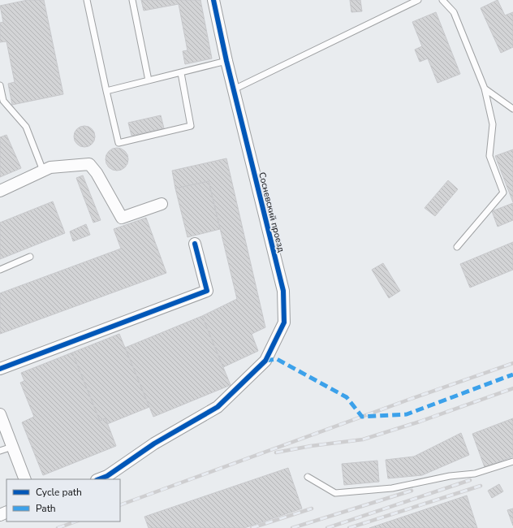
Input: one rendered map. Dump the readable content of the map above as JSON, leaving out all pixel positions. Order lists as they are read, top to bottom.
{
  "streets": {
    "street": ["Сосневский проезд"]
  },
  "legend": ["Cycle path", "Path"]
}
